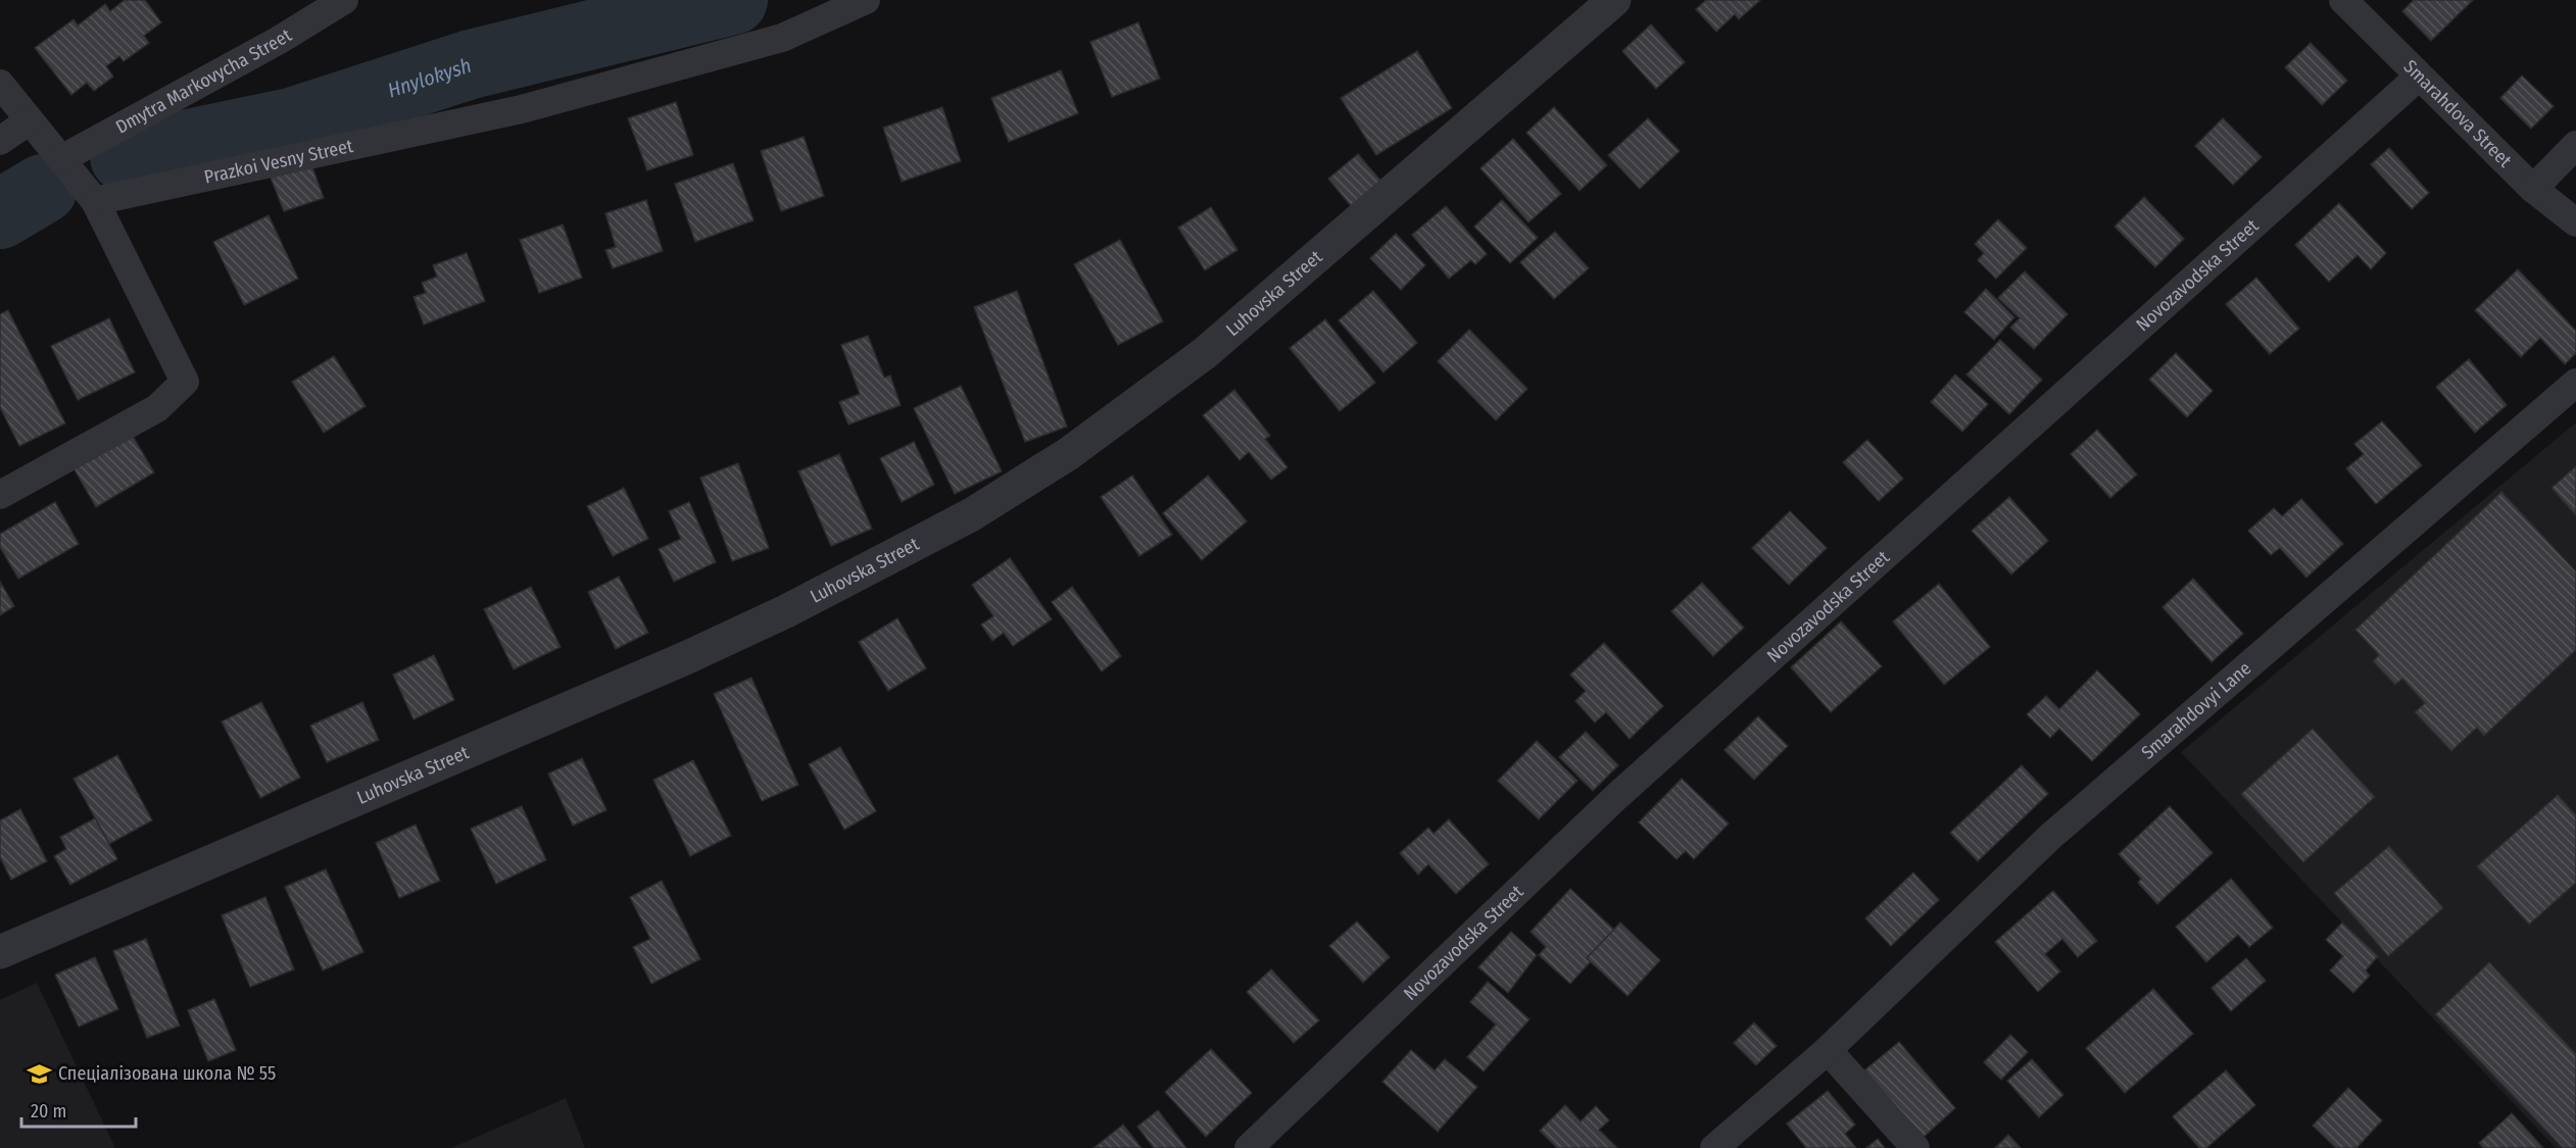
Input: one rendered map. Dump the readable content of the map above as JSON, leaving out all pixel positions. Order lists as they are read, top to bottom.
{
  "streets": {
    "street": [
      "Dmytra Markovycha Street",
      "Smarahdova Street",
      "Prazkoi Vesny Street",
      "Novozavodska Street",
      "Luhovska Street",
      "Smarahdovyi Lane"
    ]
  },
  "crossings": [
    ["Smarahdova Street", "Novozavodska Street"]
  ],
  "water": ["Hnylokysh"],
  "places": {
    "school or university": ["Спеціалізована школа № 55"]
  },
  "scale_bar": "20 m"
}
